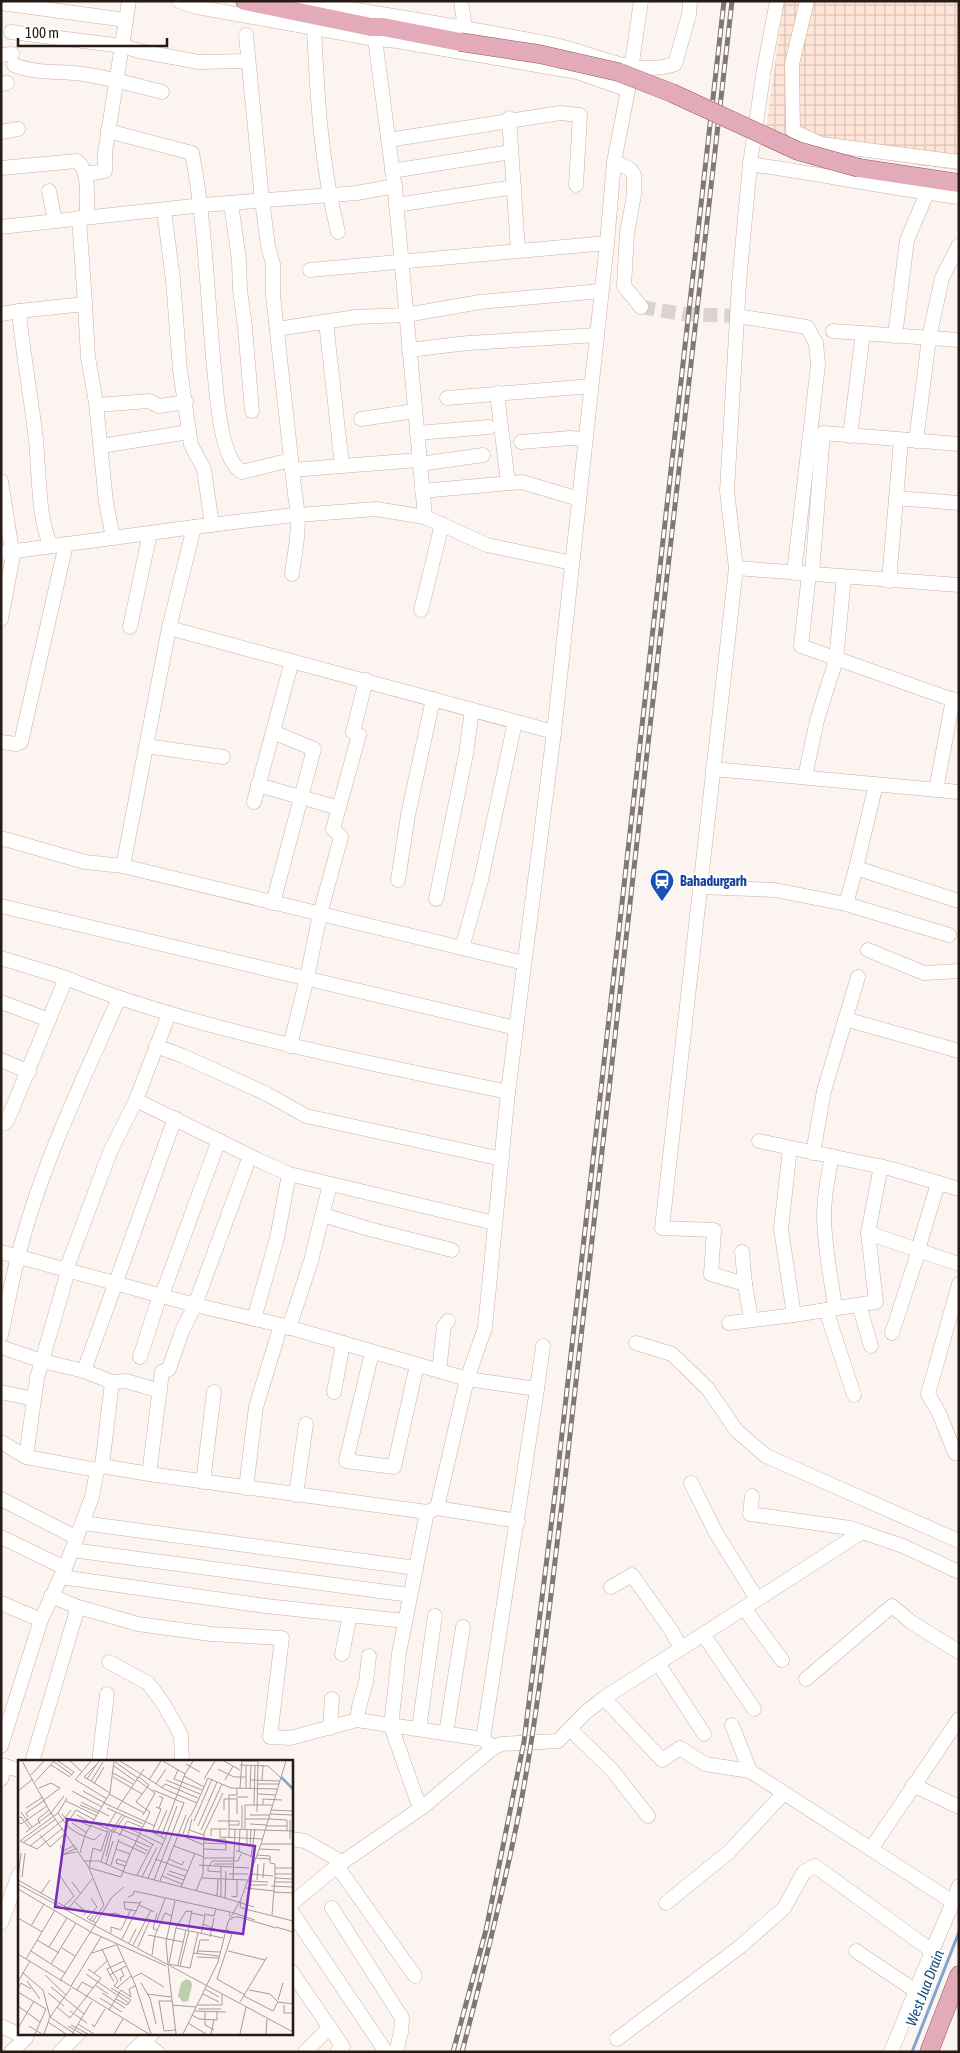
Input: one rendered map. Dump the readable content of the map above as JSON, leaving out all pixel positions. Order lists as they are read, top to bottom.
{
  "water": ["West Jua Drain"],
  "places": {
    "station": ["Bahadurgarh"]
  },
  "scale_bar": "100 m"
}
